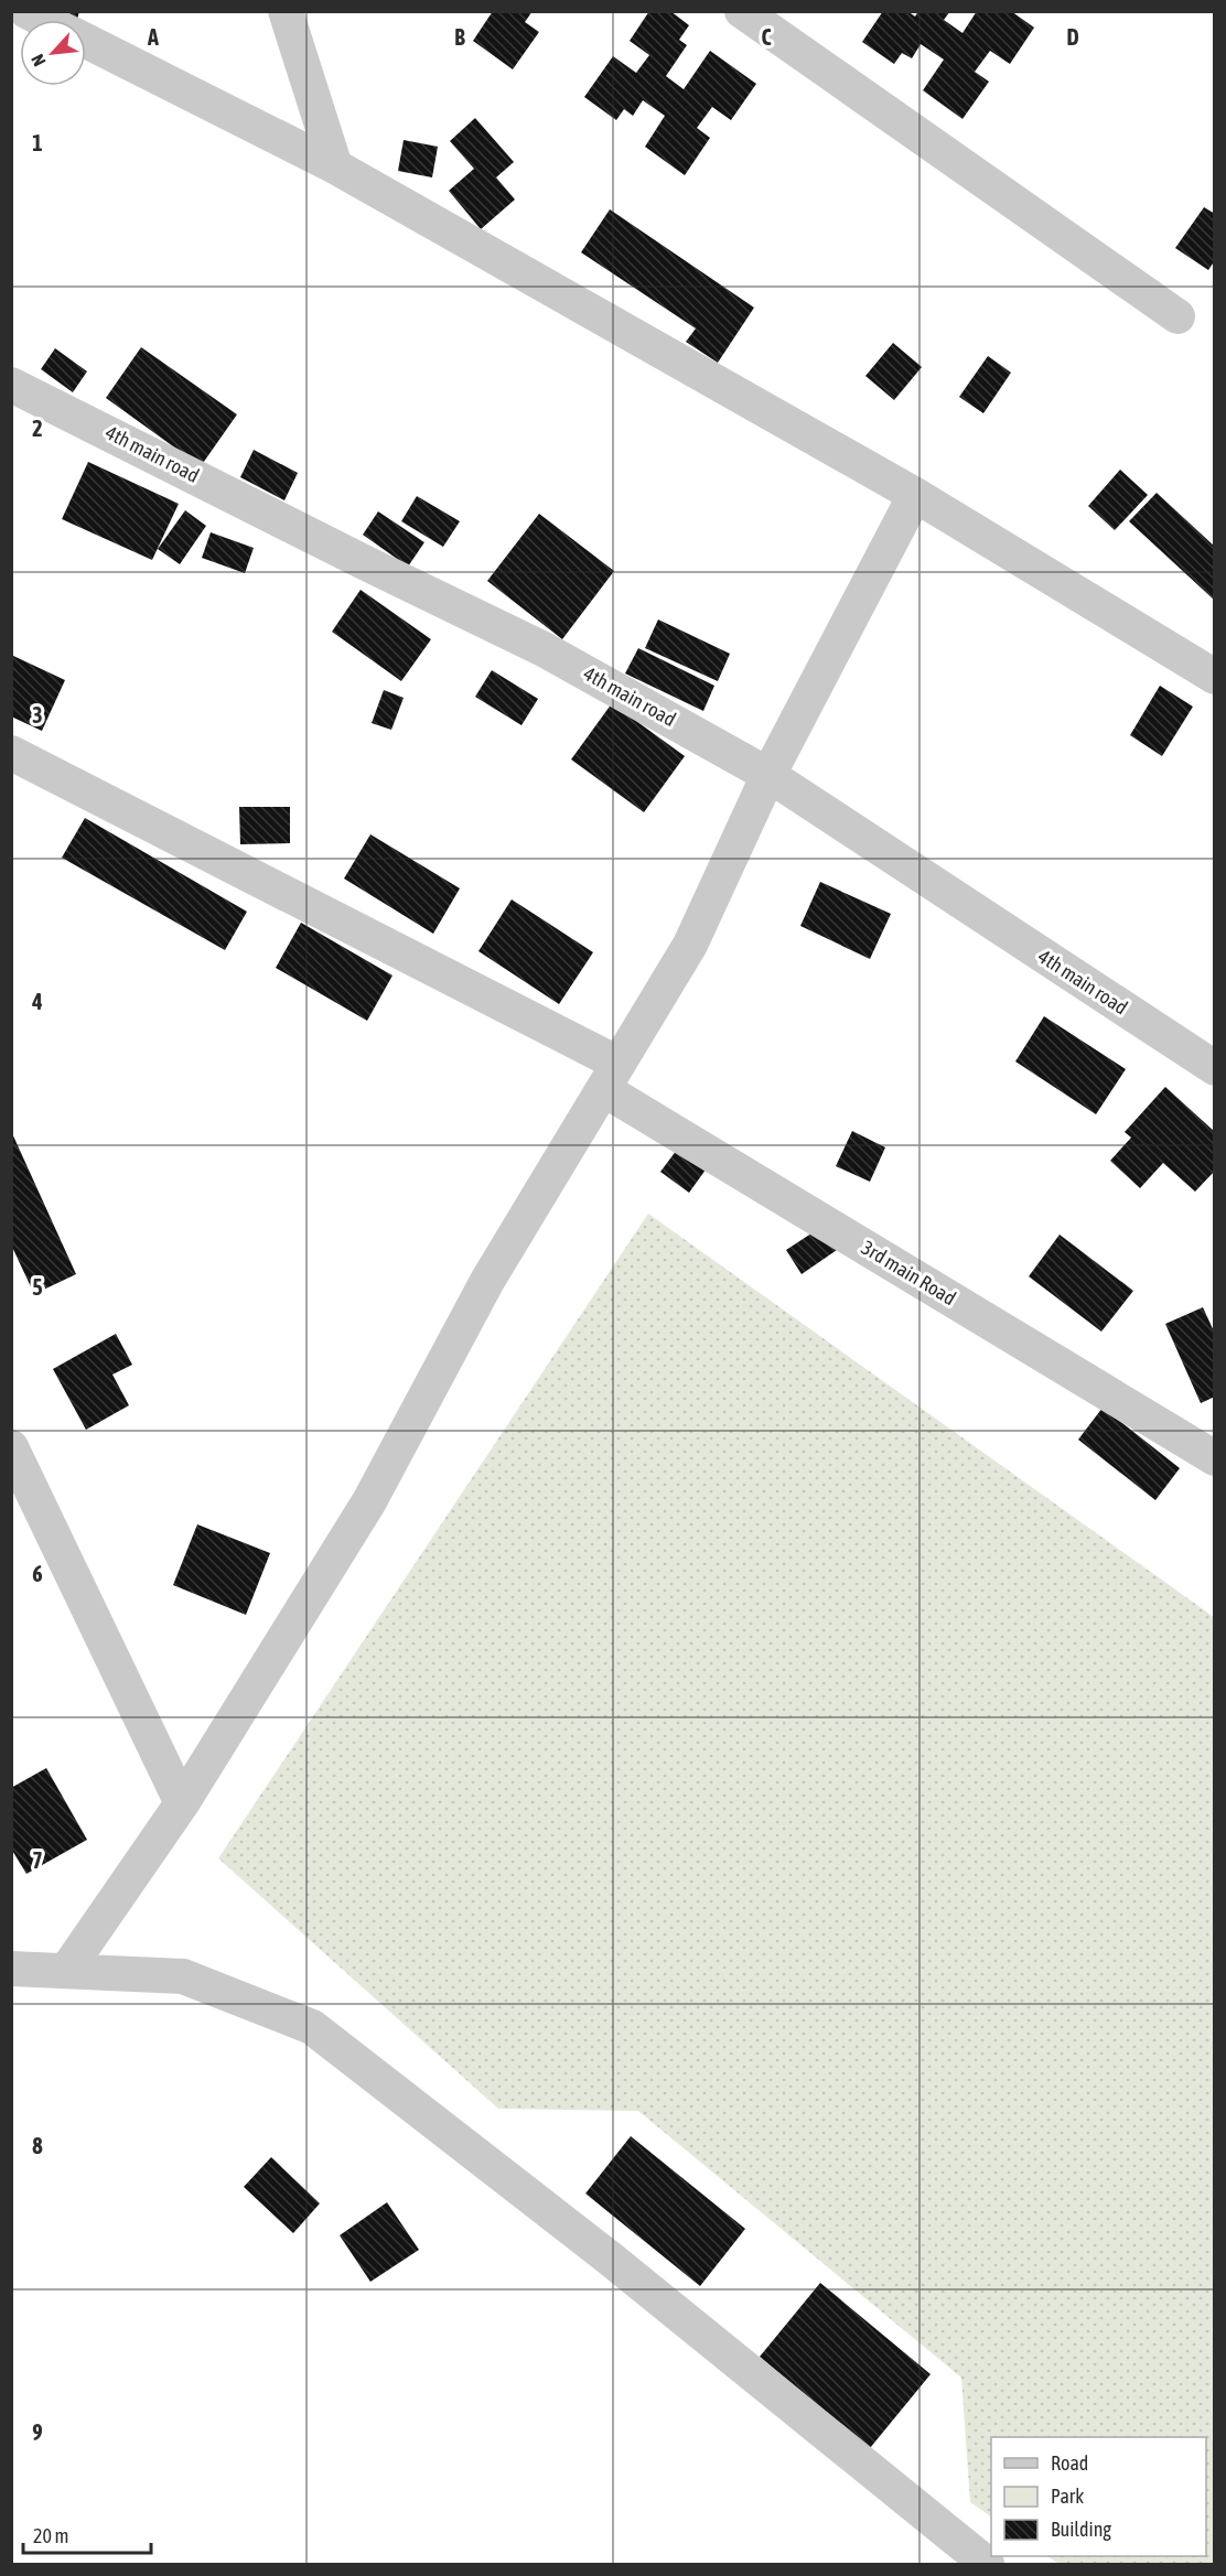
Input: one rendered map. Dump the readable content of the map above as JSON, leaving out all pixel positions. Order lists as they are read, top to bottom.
{
  "streets": {
    "street": ["4th main road", "3rd main Road"]
  },
  "legend": ["Road", "Park", "Building"],
  "scale_bar": "20 m",
  "north": "bottom left",
  "grid": {
    "columns": [
      "A",
      "B",
      "C",
      "D"
    ],
    "rows": [
      "1",
      "2",
      "3",
      "4",
      "5",
      "6",
      "7",
      "8",
      "9"
    ]
  }
}
